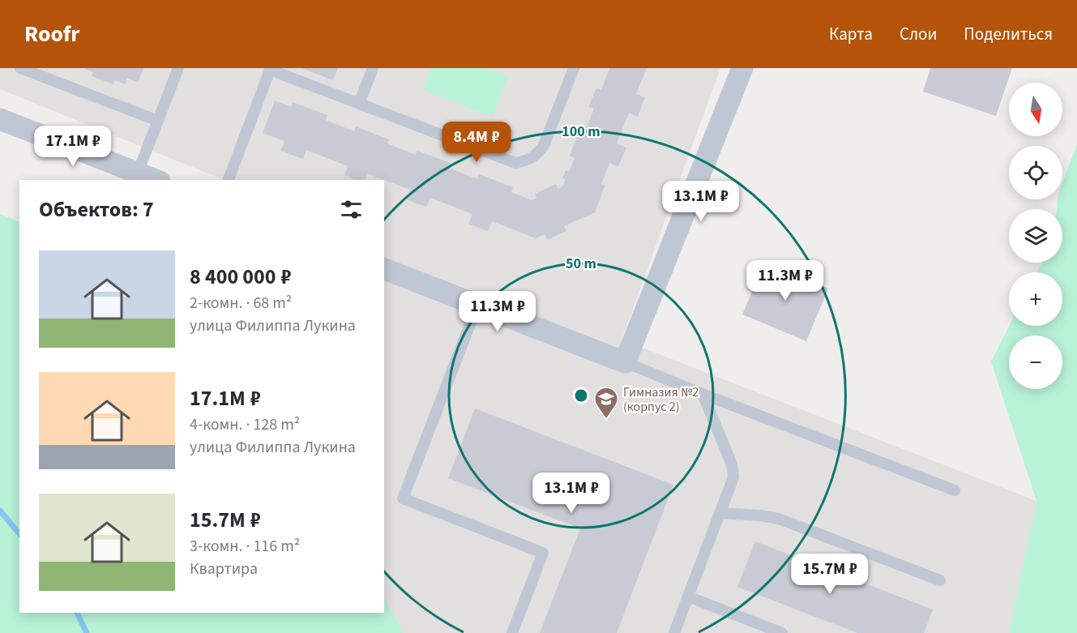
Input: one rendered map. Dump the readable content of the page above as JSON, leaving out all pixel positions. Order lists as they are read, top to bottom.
{
  "places": {
    "school or university": ["Гимназия №2 (корпус 2)"]
  },
  "north": "bottom",
  "page": {
    "header": "Roofr",
    "nav": ["Карта", "Слои", "Поделиться"],
    "map_buttons": ["+", "−"],
    "price": [
      "8.4M ₽",
      "17.1M ₽",
      "13.1M ₽",
      "11.3M ₽",
      "11.3M ₽",
      "13.1M ₽",
      "15.7M ₽"
    ],
    "heading": "Объектов: 7",
    "list": [
      {
        "name": "8 400 000 ₽",
        "note": "2-комн. · 68 m² · улица Филиппа Лукина"
      },
      {
        "name": "17.1M ₽",
        "note": "4-комн. · 128 m² · улица Филиппа Лукина"
      },
      {
        "name": "15.7M ₽",
        "note": "3-комн. · 116 m² · Квартира"
      }
    ]
  },
  "rings": ["100 m", "50 m"]
}
